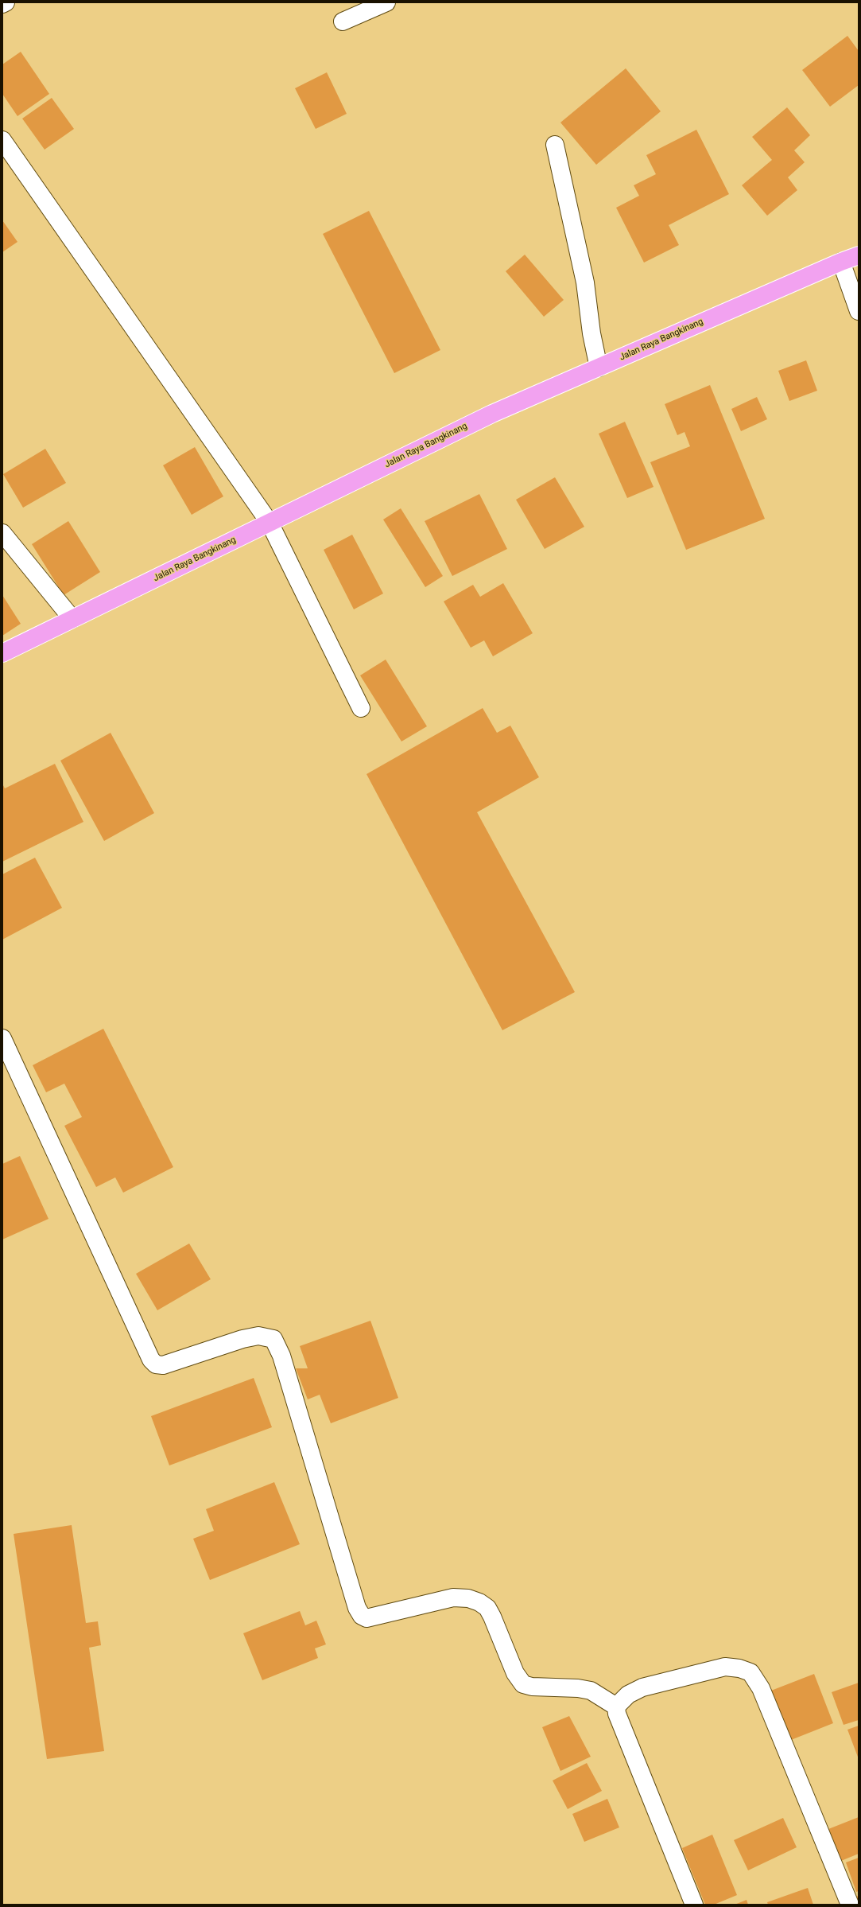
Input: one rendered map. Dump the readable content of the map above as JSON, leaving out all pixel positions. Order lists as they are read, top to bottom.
{
  "streets": {
    "highway": ["Jalan Raya Bangkinang"]
  }
}
